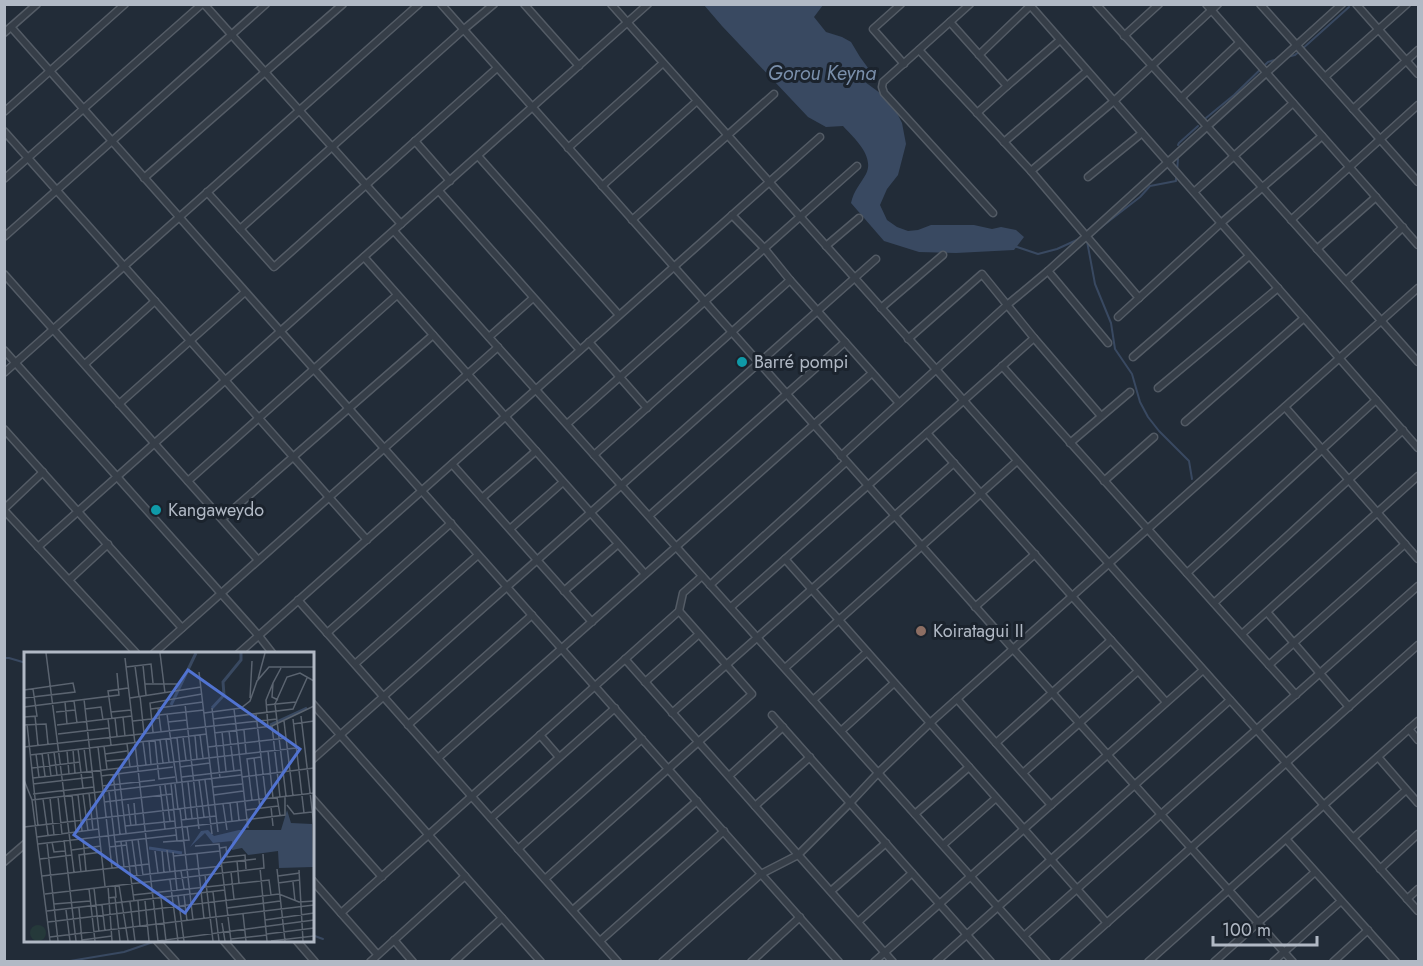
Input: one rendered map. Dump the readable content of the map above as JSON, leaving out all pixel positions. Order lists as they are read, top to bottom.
{
  "water": ["Gorou Keyna"],
  "places": ["Barré pompi", "Kangaweydo", "Koiratagui II"],
  "scale_bar": "100 m"
}
